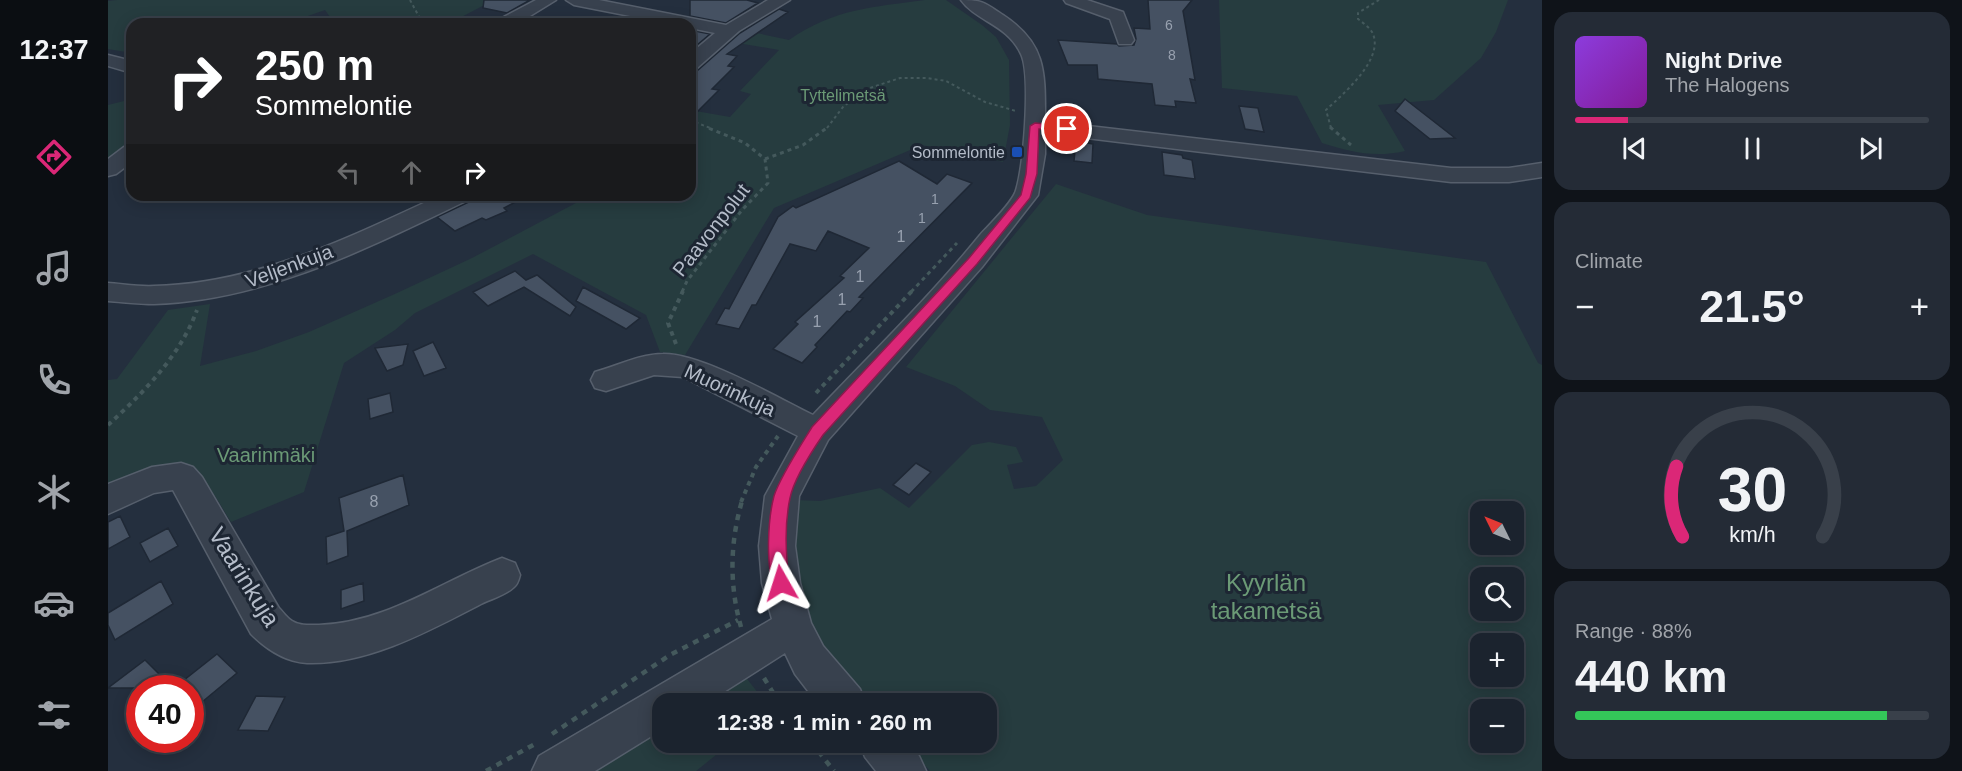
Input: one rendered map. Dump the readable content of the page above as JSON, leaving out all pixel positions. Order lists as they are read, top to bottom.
{
  "streets": {
    "street": ["Veljenkuja", "Muorinkuja", "Vaarinkuja"],
    "path": ["Paavonpolut"]
  },
  "crossings": [
    ["Paavonpolut", "Muorinkuja"]
  ],
  "parks": ["Tyttelimetsä", "Vaarinmäki", "Kyyrlän takametsä"],
  "places": {
    "transit": ["Sommelontie"]
  },
  "house_numbers": [
    "6",
    "8",
    "1",
    "1",
    "1",
    "1",
    "1",
    "1",
    "8"
  ],
  "north": "top left",
  "page": {
    "tabs": "12:37",
    "turn": ["250 m", "Sommelontie"],
    "song": ["Night Drive", "The Halogens"],
    "tile": [
      "Climate",
      ["Range · 88%", "440 km"]
    ],
    "heat": ["−", "21.5°", "+"],
    "map_buttons": ["+", "−"],
    "limit": "40",
    "trip": "12:38 · 1 min · 260 m",
    "gauge": ["30", "km/h"]
  }
}
